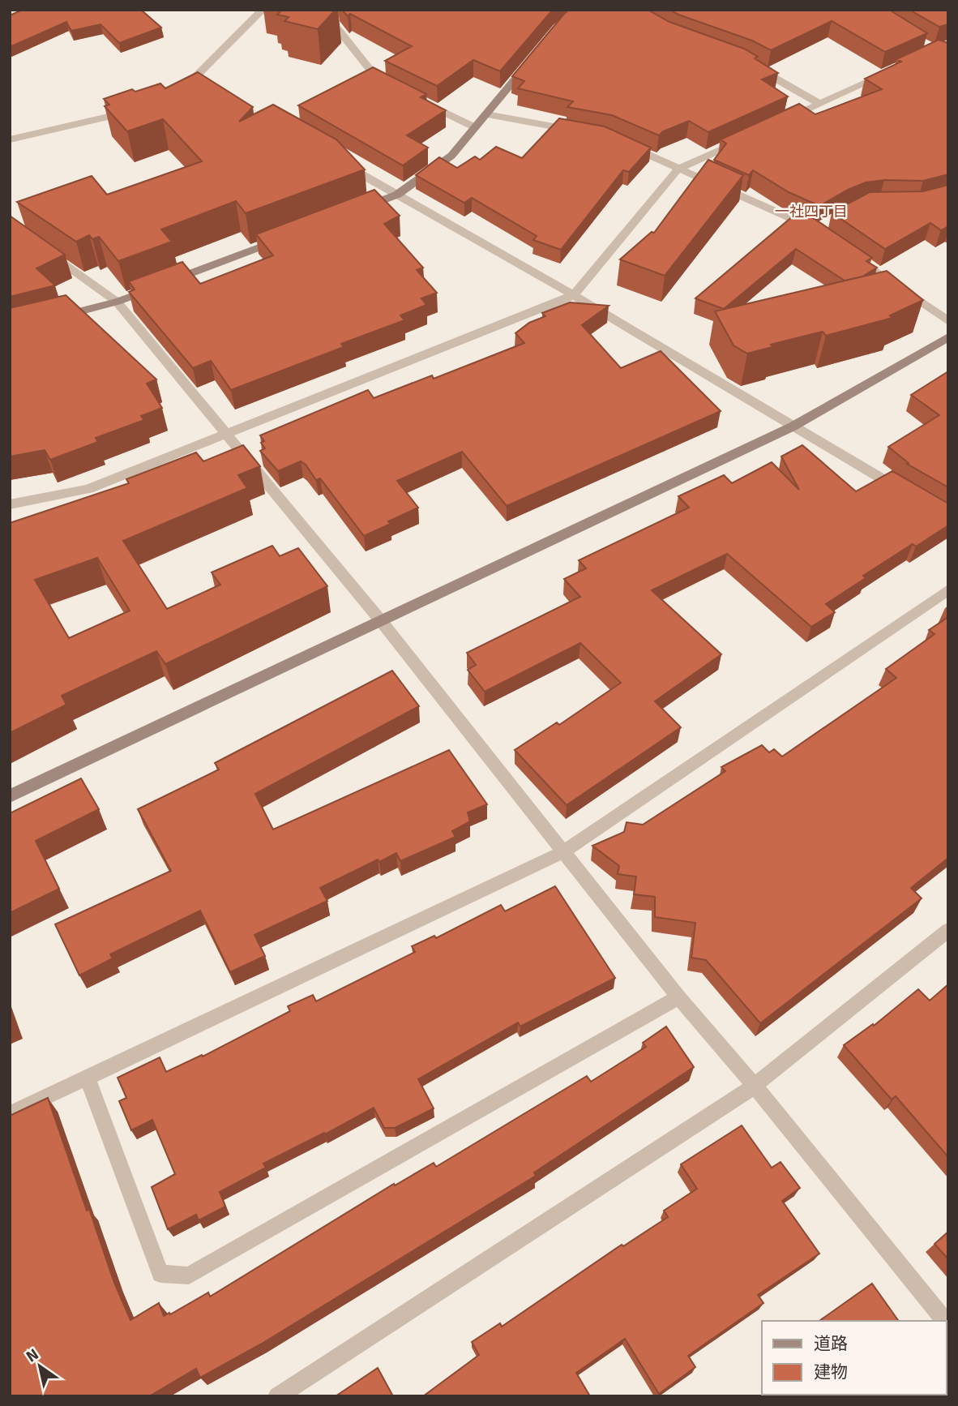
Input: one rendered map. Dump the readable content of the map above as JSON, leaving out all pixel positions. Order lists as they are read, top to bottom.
{
  "districts": ["一社四丁目"],
  "legend": ["道路", "建物"],
  "north": "top left"
}
